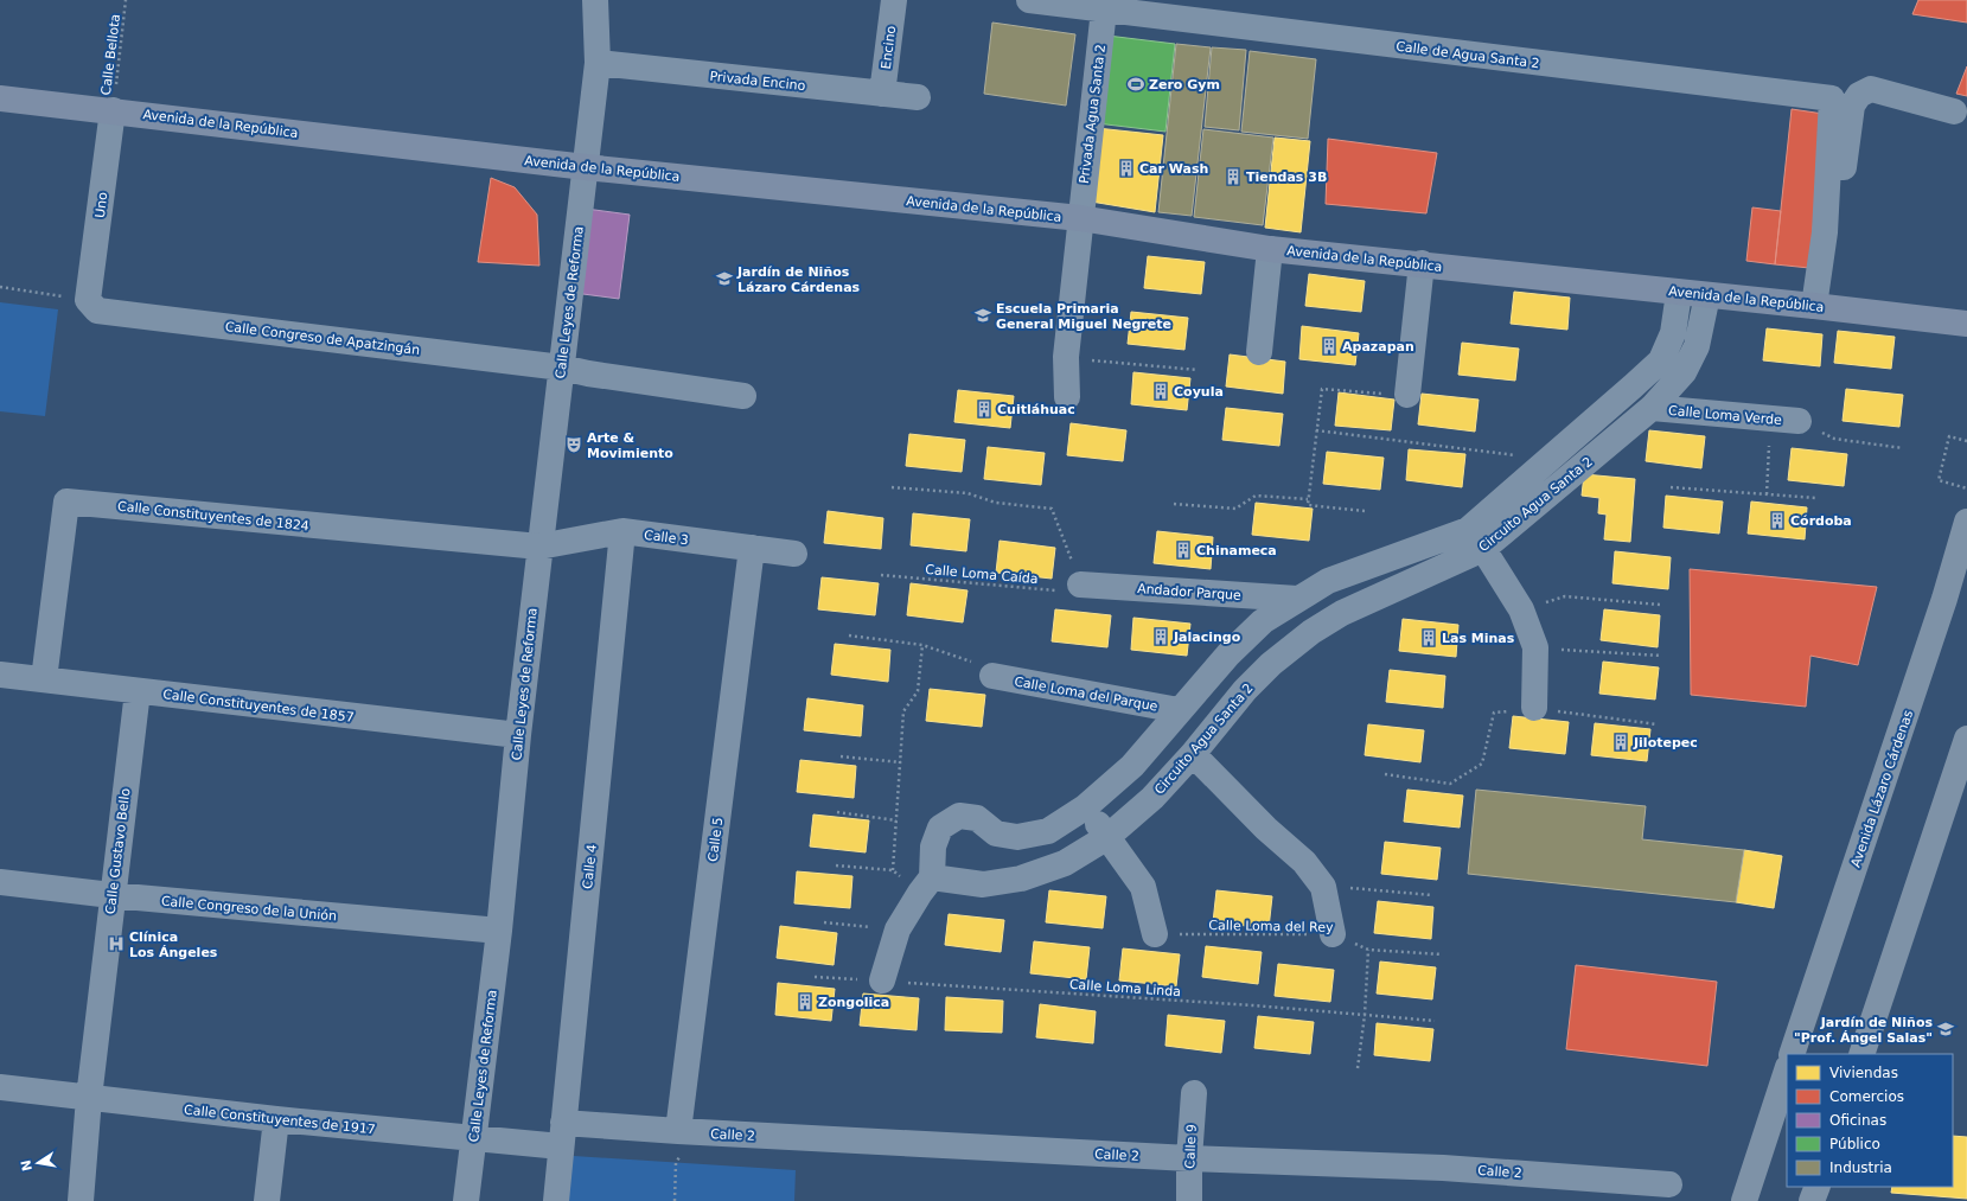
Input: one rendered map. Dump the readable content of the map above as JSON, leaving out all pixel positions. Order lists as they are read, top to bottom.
{
  "streets": {
    "highway": ["Avenida Lázaro Cárdenas"],
    "main road": ["Avenida de la República"],
    "street": [
      "Encino",
      "Calle de Agua Santa 2",
      "Privada Encino",
      "Privada Agua Santa 2",
      "Uno",
      "Calle Leyes de Reforma",
      "Calle Congreso de Apatzingán",
      "Calle Loma Verde",
      "Circuito Agua Santa 2",
      "Calle Constituyentes de 1824",
      "Calle 3",
      "Andador Parque",
      "Calle Loma del Parque",
      "Calle Constituyentes de 1857",
      "Calle 5",
      "Calle Gustavo Bello",
      "Calle 4",
      "Calle Congreso de la Unión",
      "Calle Constituyentes de 1917",
      "Calle 2",
      "Calle 9"
    ],
    "path": [
      "Calle Bellota",
      "Calle Loma Caída",
      "Calle Loma del Rey",
      "Calle Loma Linda"
    ]
  },
  "crossings": [
    ["Encino", "Privada Encino"],
    ["Calle Bellota", "Avenida de la República"],
    ["Calle Bellota", "Uno"],
    ["Calle de Agua Santa 2", "Privada Agua Santa 2"],
    ["Privada Encino", "Calle Leyes de Reforma"],
    ["Privada Agua Santa 2", "Avenida de la República"],
    ["Avenida de la República", "Uno"],
    ["Avenida de la República", "Calle Leyes de Reforma"],
    ["Avenida de la República", "Circuito Agua Santa 2"],
    ["Uno", "Calle Congreso de Apatzingán"],
    ["Calle Leyes de Reforma", "Calle Congreso de Apatzingán"],
    ["Calle Leyes de Reforma", "Calle Constituyentes de 1824"],
    ["Calle Leyes de Reforma", "Calle 3"],
    ["Calle Leyes de Reforma", "Calle Constituyentes de 1857"],
    ["Calle Leyes de Reforma", "Calle Congreso de la Unión"],
    ["Calle Leyes de Reforma", "Calle Constituyentes de 1917"],
    ["Calle Loma Verde", "Circuito Agua Santa 2"],
    ["Circuito Agua Santa 2", "Andador Parque"],
    ["Circuito Agua Santa 2", "Calle Loma del Parque"],
    ["Calle Constituyentes de 1824", "Calle 3"],
    ["Calle Constituyentes de 1824", "Calle Constituyentes de 1857"],
    ["Calle 3", "Calle 5"],
    ["Calle 3", "Calle 4"],
    ["Calle Loma Caída", "Andador Parque"],
    ["Calle Constituyentes de 1857", "Calle Gustavo Bello"],
    ["Calle 5", "Calle 2"],
    ["Calle Gustavo Bello", "Calle Congreso de la Unión"],
    ["Calle Gustavo Bello", "Calle Constituyentes de 1917"],
    ["Calle 4", "Calle Constituyentes de 1917"],
    ["Calle 4", "Calle 2"],
    ["Calle Constituyentes de 1917", "Calle 2"],
    ["Calle 2", "Calle 9"]
  ],
  "places": {
    "sports": ["Zero Gym"],
    "building": [
      "Car Wash",
      "Tiendas 3B",
      "Apazapan",
      "Coyula",
      "Cuitláhuac",
      "Córdoba",
      "Chinameca",
      "Jalacingo",
      "Las Minas",
      "Jilotepec",
      "Zongolica"
    ],
    "school or university": ["Jardín de Niños Lázaro Cárdenas", "Escuela Primaria General Miguel Negrete", "Jardín de Niños \"Prof. Ángel Salas\""],
    "theatre": ["Arte & Movimiento"],
    "hospital": ["Clínica Los Ángeles"]
  },
  "legend": [
    "Viviendas",
    "Comercios",
    "Oficinas",
    "Público",
    "Industria"
  ],
  "north": "left"
}
